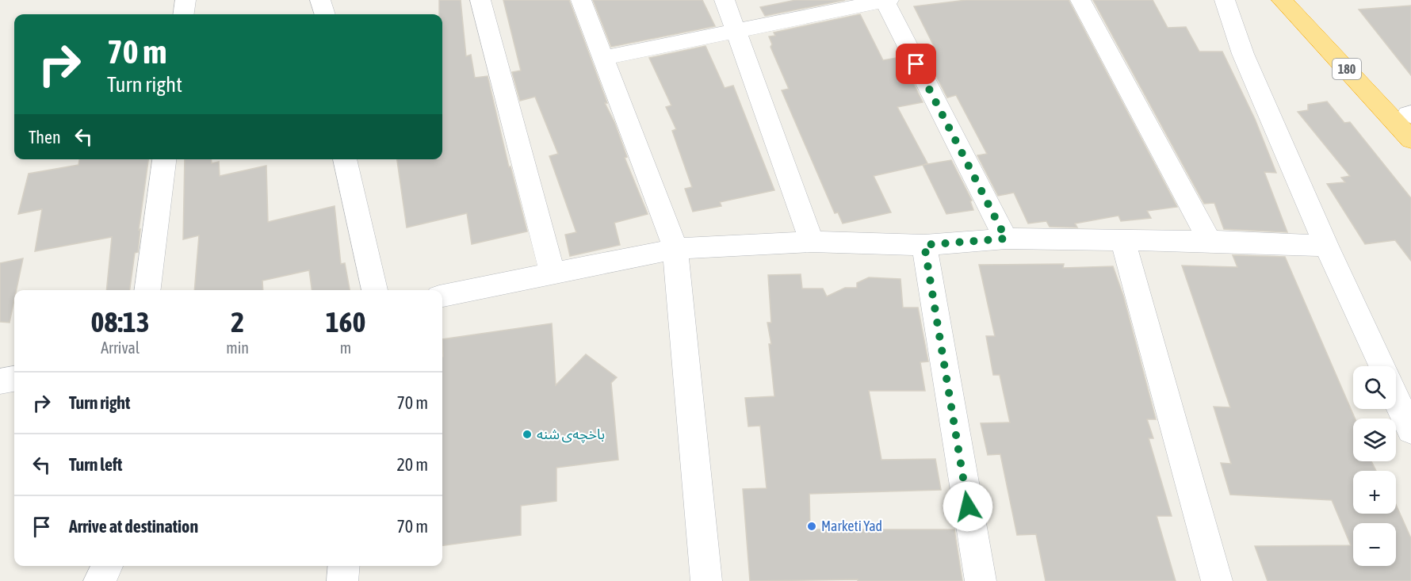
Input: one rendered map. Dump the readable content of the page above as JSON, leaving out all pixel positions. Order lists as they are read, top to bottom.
{
  "streets": {
    "highway": ["180"]
  },
  "places": ["باخچەی شنە", "Marketi Yad"],
  "page": {
    "turn": ["70 m", "Turn right"],
    "then": "Then",
    "eta": [
      "08:13",
      "Arrival",
      "2",
      "min",
      "160",
      "m"
    ],
    "map_buttons": ["+", "−"],
    "list": [
      {
        "name": "Turn right",
        "value": "70 m"
      },
      {
        "name": "Turn left",
        "value": "20 m"
      },
      {
        "name": "Arrive at destination",
        "value": "70 m"
      }
    ]
  }
}
